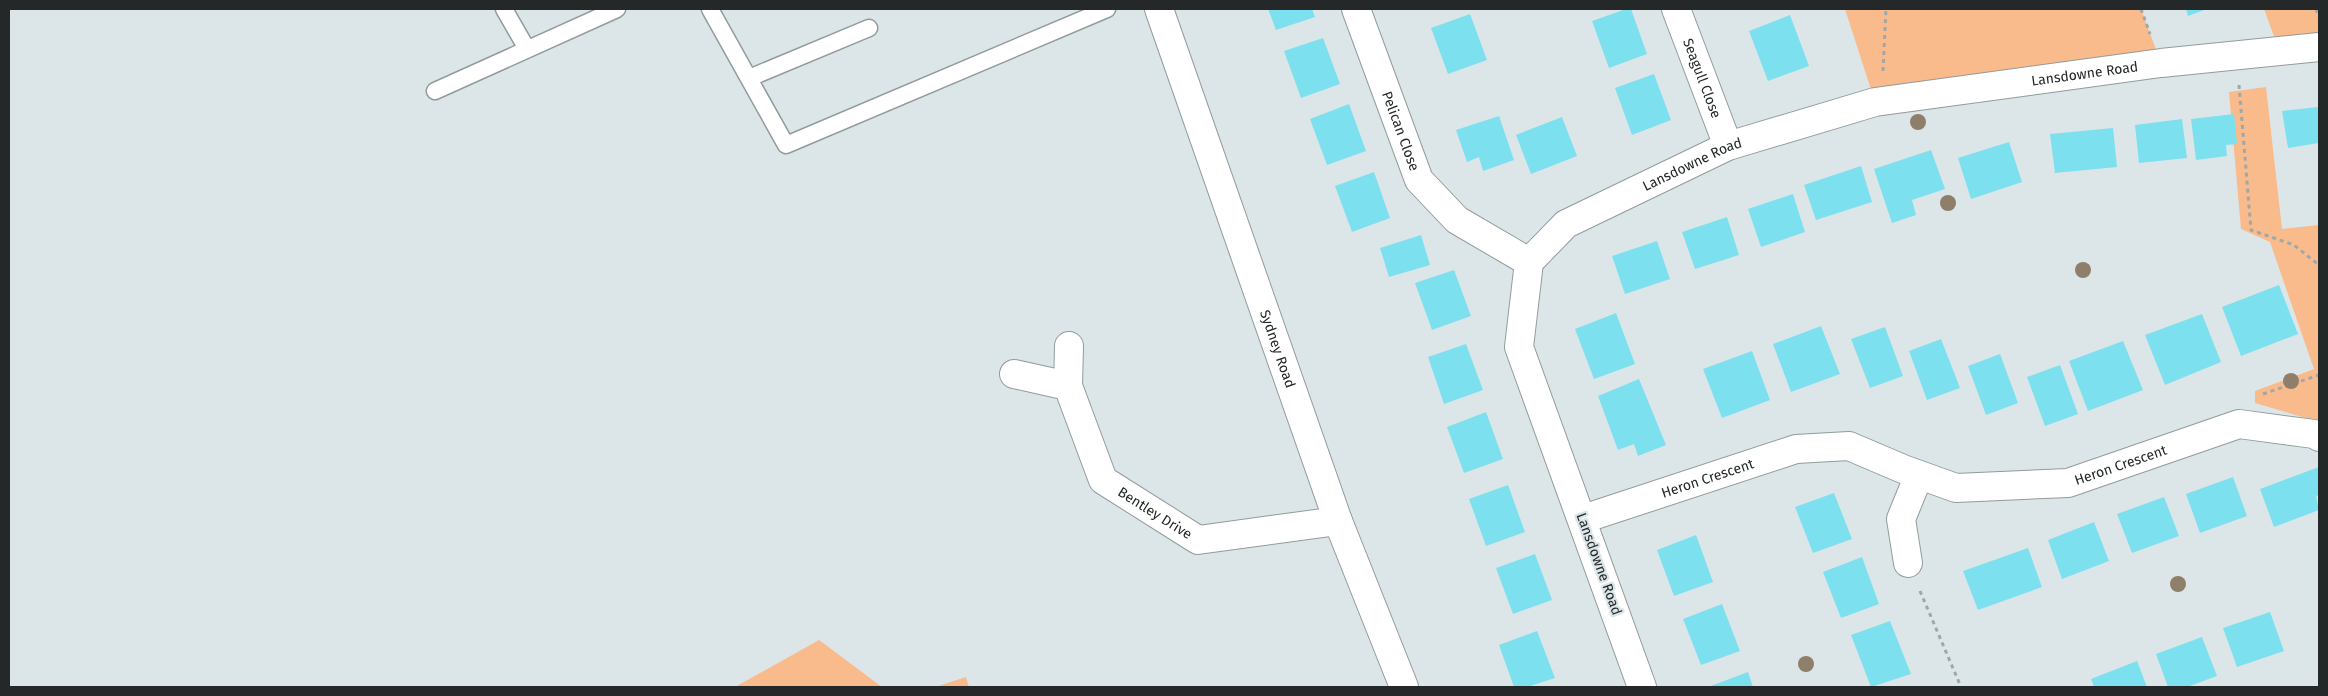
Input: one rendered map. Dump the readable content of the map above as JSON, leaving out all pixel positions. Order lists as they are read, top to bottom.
{
  "streets": {
    "street": [
      "Lansdowne Road",
      "Seagull Close",
      "Pelican Close",
      "Sydney Road",
      "Heron Crescent",
      "Bentley Drive"
    ]
  },
  "crossings": [
    ["Lansdowne Road", "Seagull Close"],
    ["Lansdowne Road", "Pelican Close"],
    ["Lansdowne Road", "Heron Crescent"],
    ["Sydney Road", "Bentley Drive"]
  ]
}
